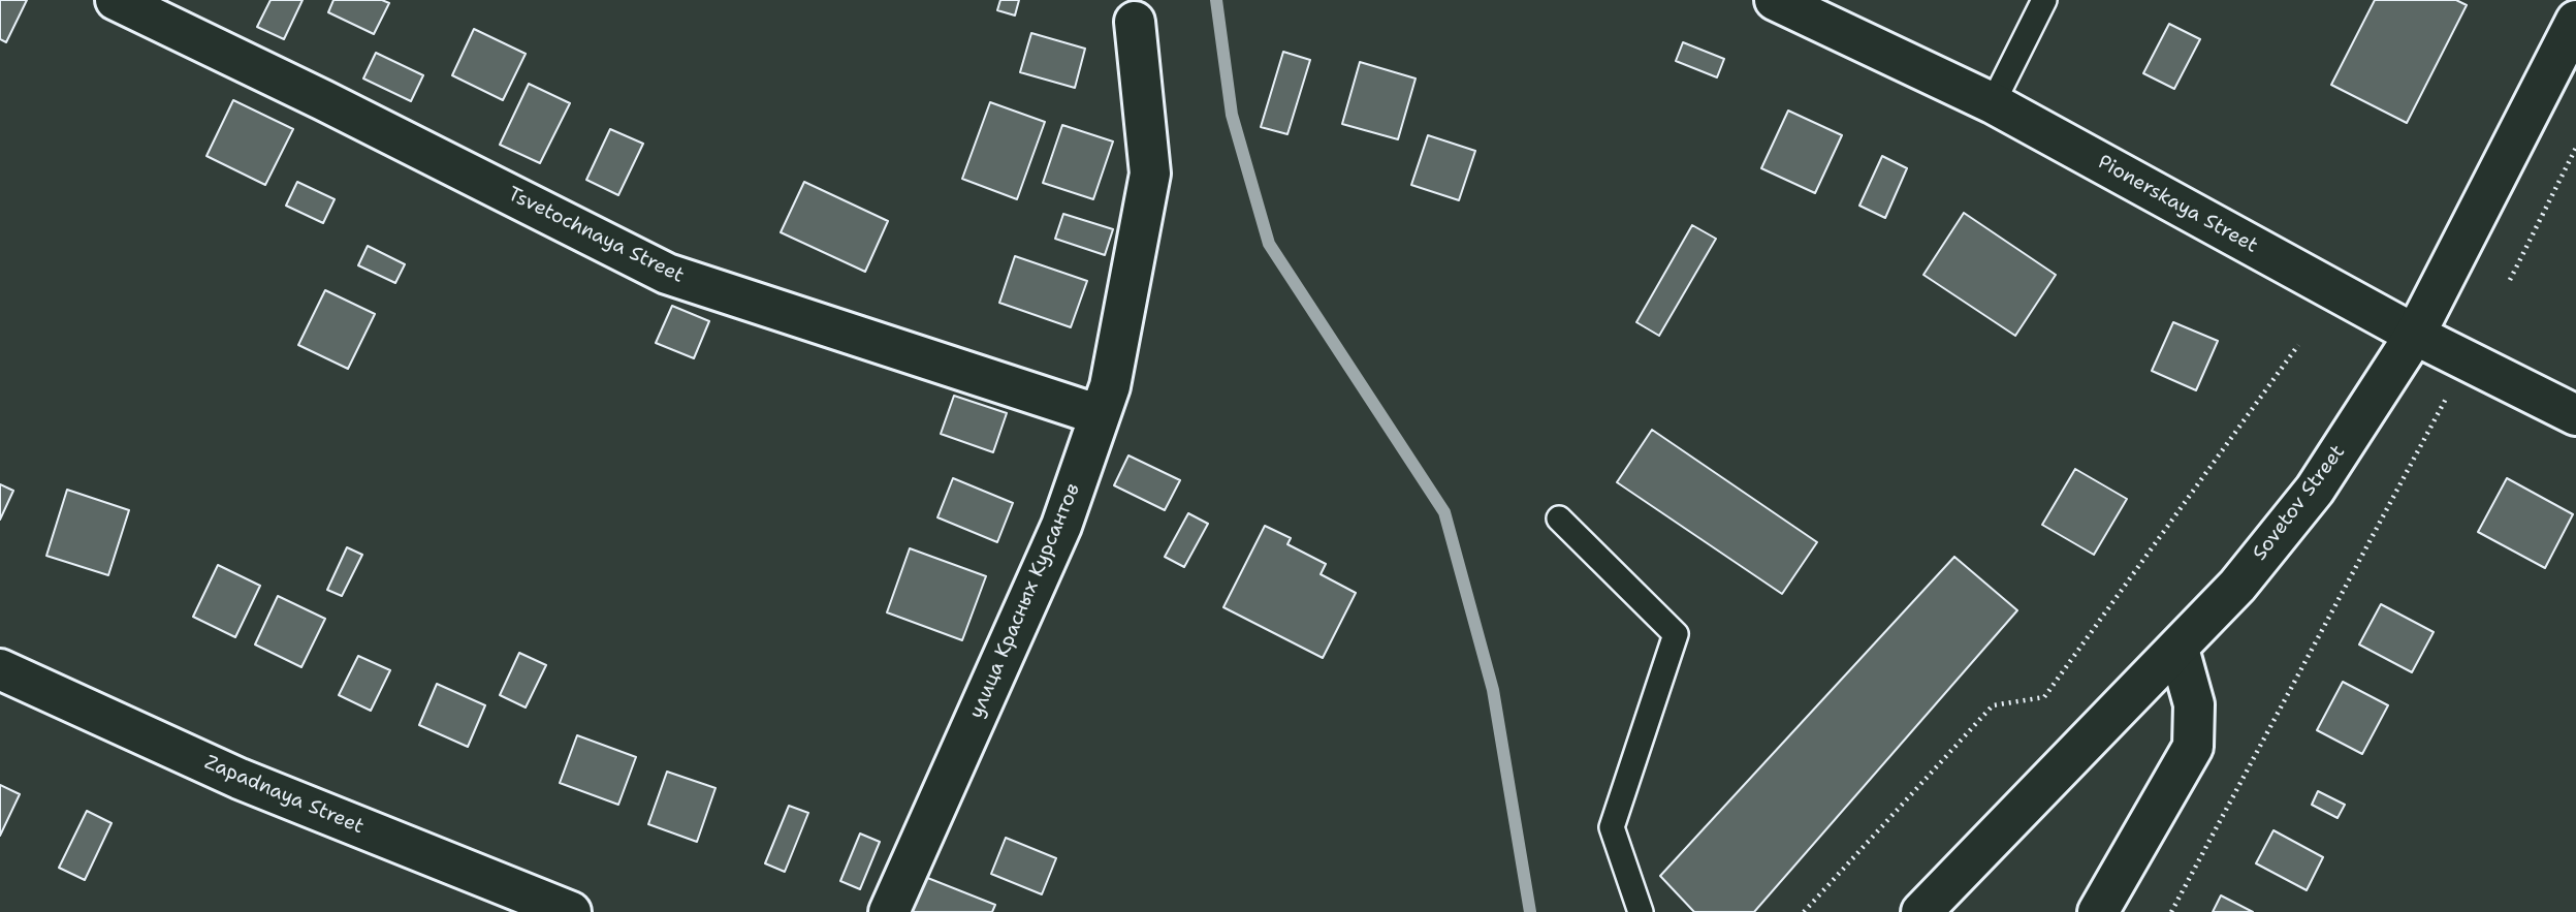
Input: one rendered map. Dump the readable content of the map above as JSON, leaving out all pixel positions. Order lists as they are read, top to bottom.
{
  "streets": {
    "street": [
      "Pionerskaya Street",
      "Tsvetochnaya Street",
      "Sovetov Street",
      "улица Красных Курсантов",
      "Zapadnaya Street"
    ]
  },
  "crossings": [
    ["Pionerskaya Street", "Sovetov Street"],
    ["Tsvetochnaya Street", "улица Красных Курсантов"]
  ]
}
